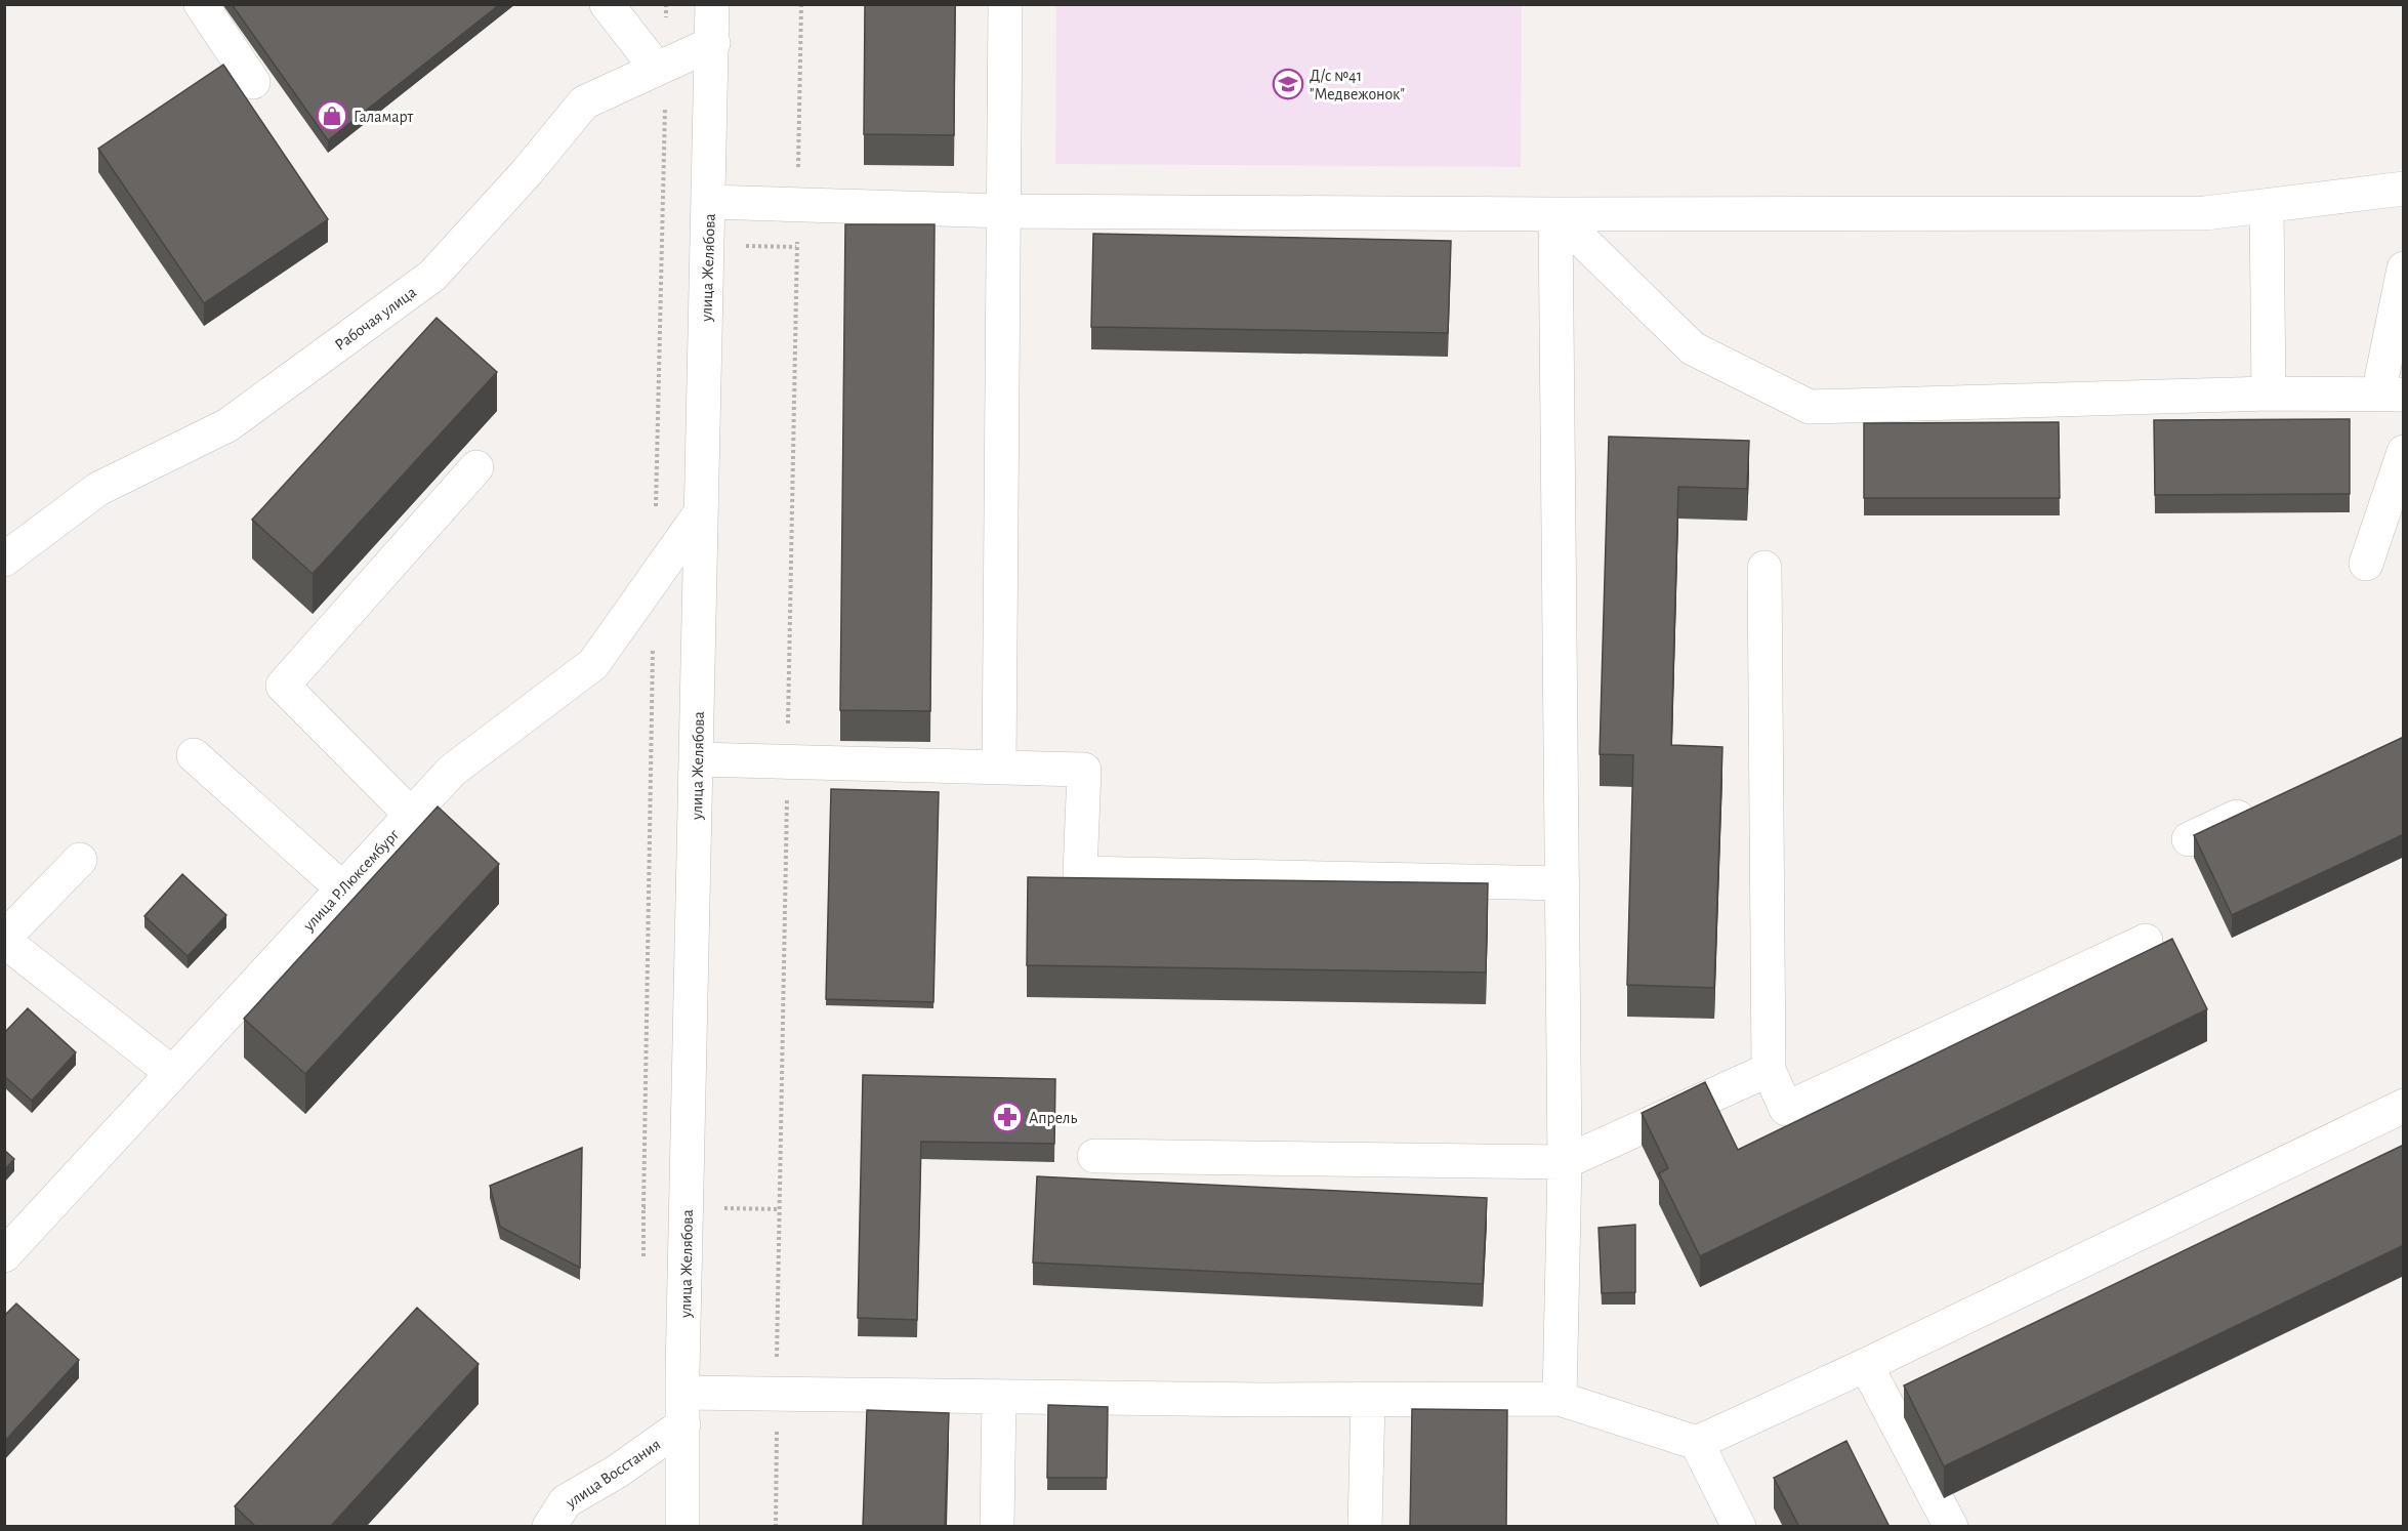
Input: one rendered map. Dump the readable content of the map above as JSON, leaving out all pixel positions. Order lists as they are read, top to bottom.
{
  "streets": {
    "street": [
      "улица Желябова",
      "Рабочая улица",
      "улица Р.Люксембург",
      "улица Восстания"
    ]
  },
  "crossings": [
    ["улица Желябова", "Рабочая улица"],
    ["улица Желябова", "улица Р.Люксембург"],
    ["улица Желябова", "улица Восстания"]
  ],
  "places": {
    "school or university": ["Д/с №41 \"Медвежонок\""],
    "shop": ["Галамарт"],
    "pharmacy": ["Апрель"]
  }
}
